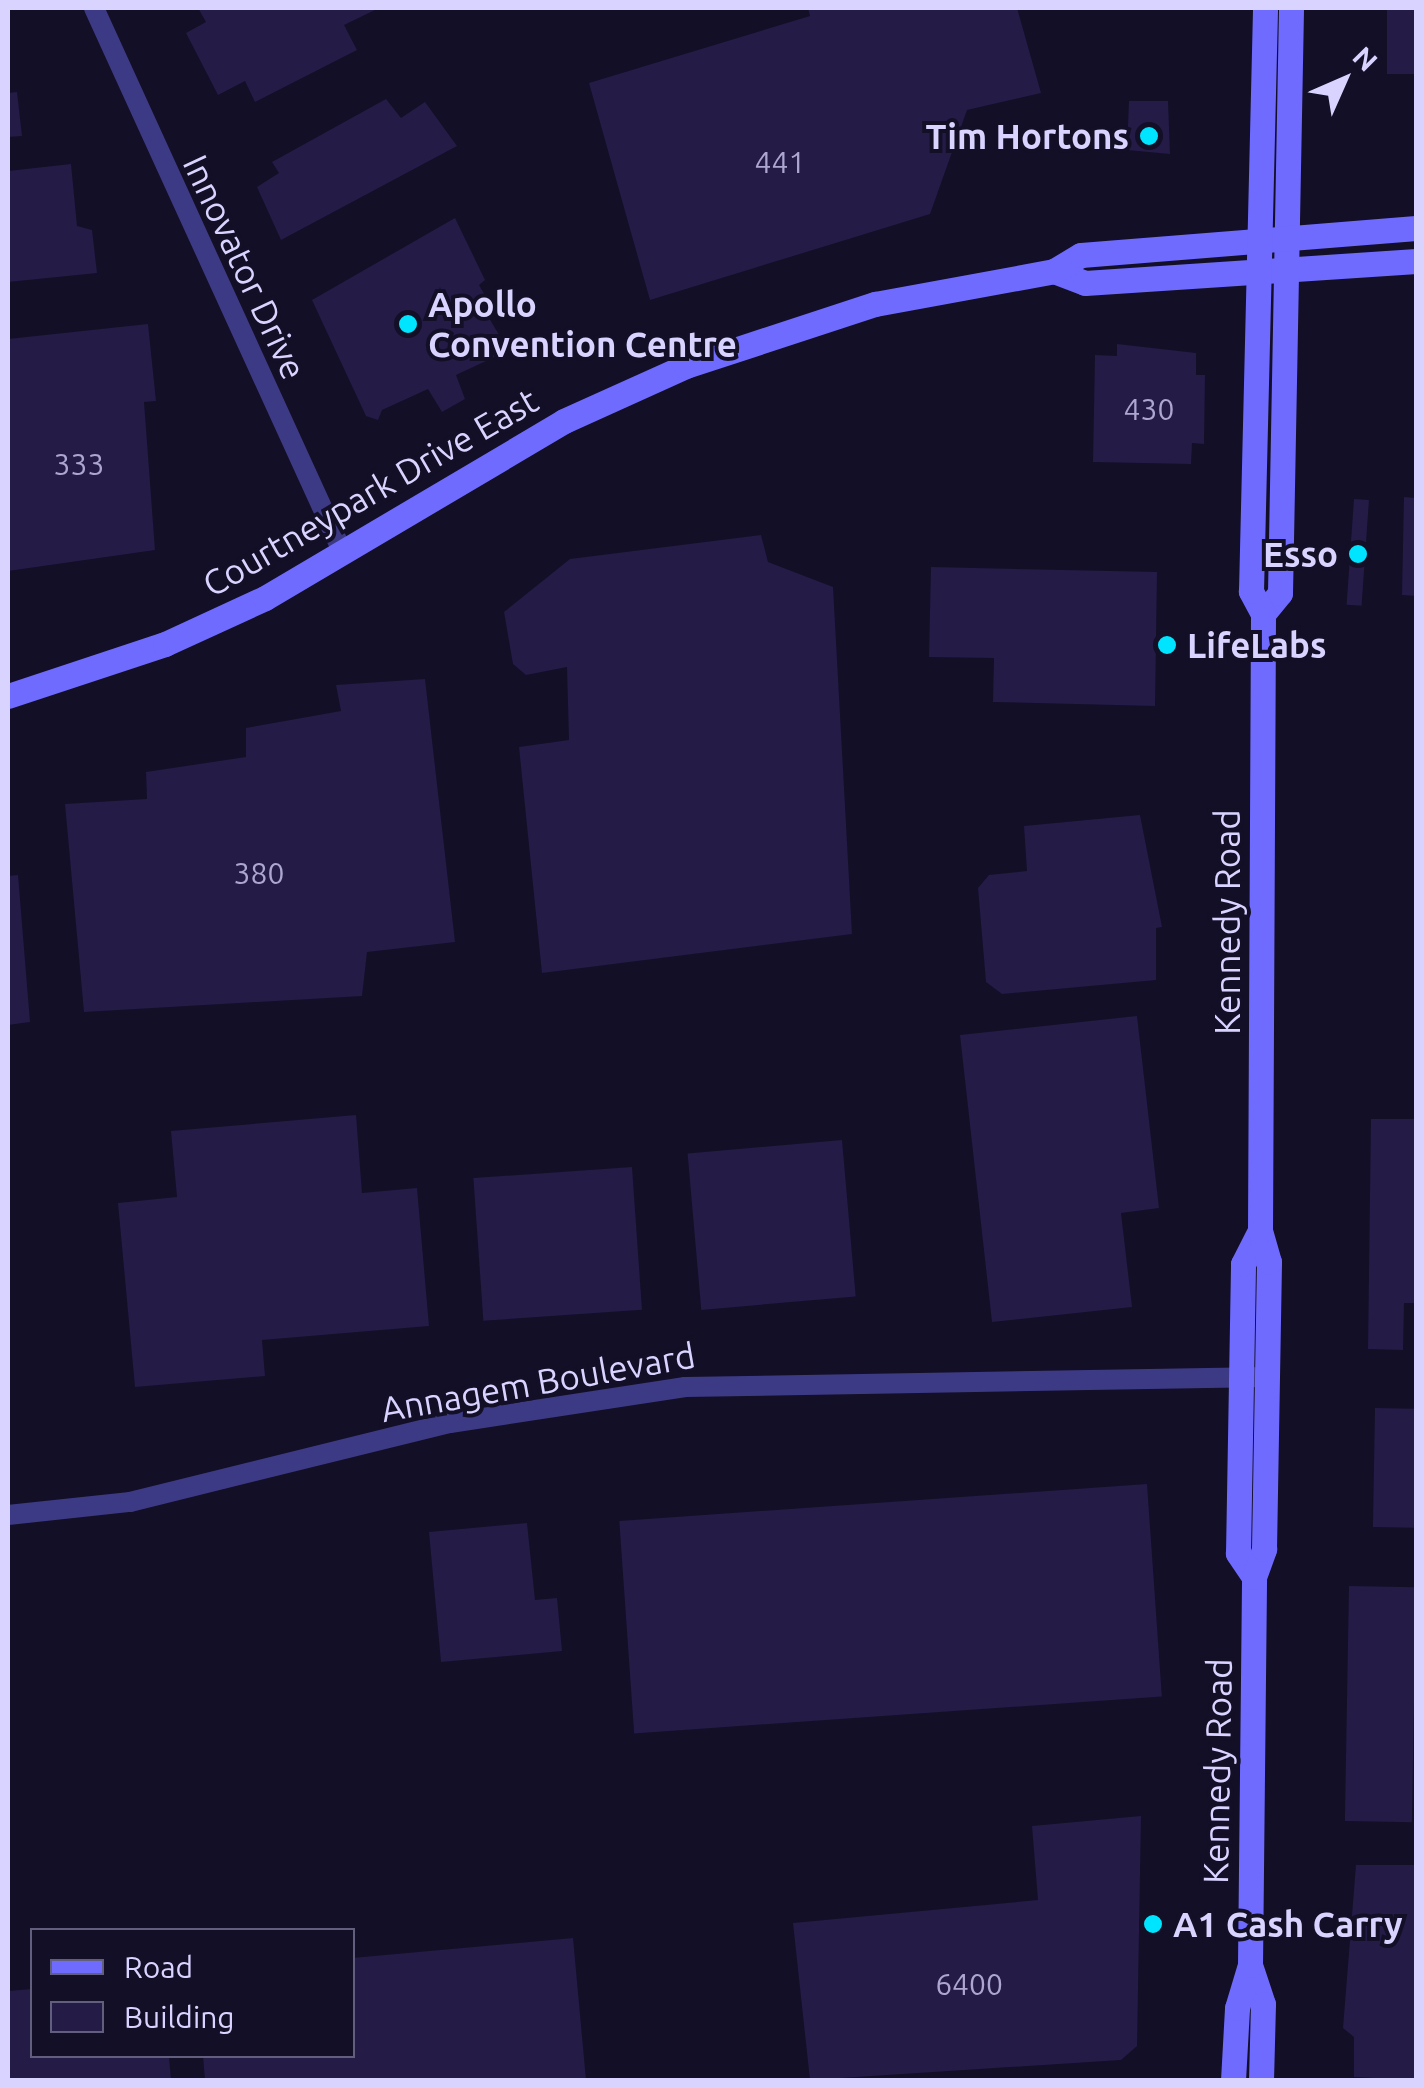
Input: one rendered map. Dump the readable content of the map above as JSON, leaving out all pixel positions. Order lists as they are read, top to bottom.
{
  "streets": {
    "main road": ["Courtneypark Drive East", "Kennedy Road"],
    "street": ["Innovator Drive", "Annagem Boulevard"]
  },
  "crossings": [
    ["Innovator Drive", "Courtneypark Drive East"],
    ["Courtneypark Drive East", "Kennedy Road"],
    ["Kennedy Road", "Annagem Boulevard"]
  ],
  "places": [
    "Tim Hortons",
    "Apollo Convention Centre",
    "Esso",
    "LifeLabs",
    "A1 Cash Carry"
  ],
  "house_numbers": [
    "441",
    "430",
    "333",
    "380",
    "6400"
  ],
  "legend": ["Road", "Building"],
  "north": "top right"
}
